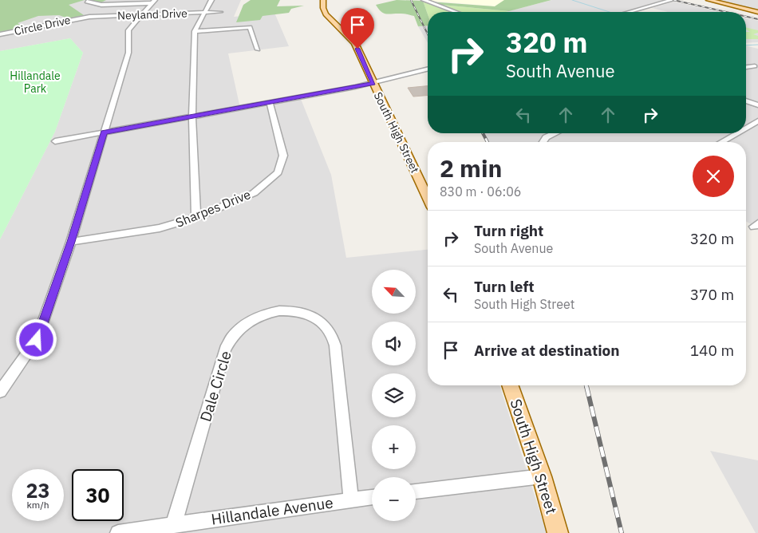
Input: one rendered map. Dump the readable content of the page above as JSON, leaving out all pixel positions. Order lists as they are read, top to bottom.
{
  "streets": {
    "main road": ["South High Street"],
    "street": [
      "Neyland Drive",
      "Circle Drive",
      "Sharpes Drive",
      "Dale Circle",
      "Hillandale Avenue"
    ]
  },
  "crossings": [
    ["Neyland Drive", "Circle Drive"],
    ["Dale Circle", "Hillandale Avenue"]
  ],
  "parks": ["Hillandale Park"],
  "north": "top left",
  "page": {
    "turn": ["320 m", "South Avenue"],
    "heading": ["2 min", "830 m · 06:06"],
    "list": [
      {
        "name": "Turn right",
        "note": "South Avenue",
        "value": "320 m"
      },
      {
        "name": "Turn left",
        "note": "South High Street",
        "value": "370 m"
      },
      {
        "name": "Arrive at destination",
        "value": "140 m"
      }
    ],
    "map_buttons": ["+", "−"],
    "speed": "23 km/h",
    "limit": "30"
  }
}
